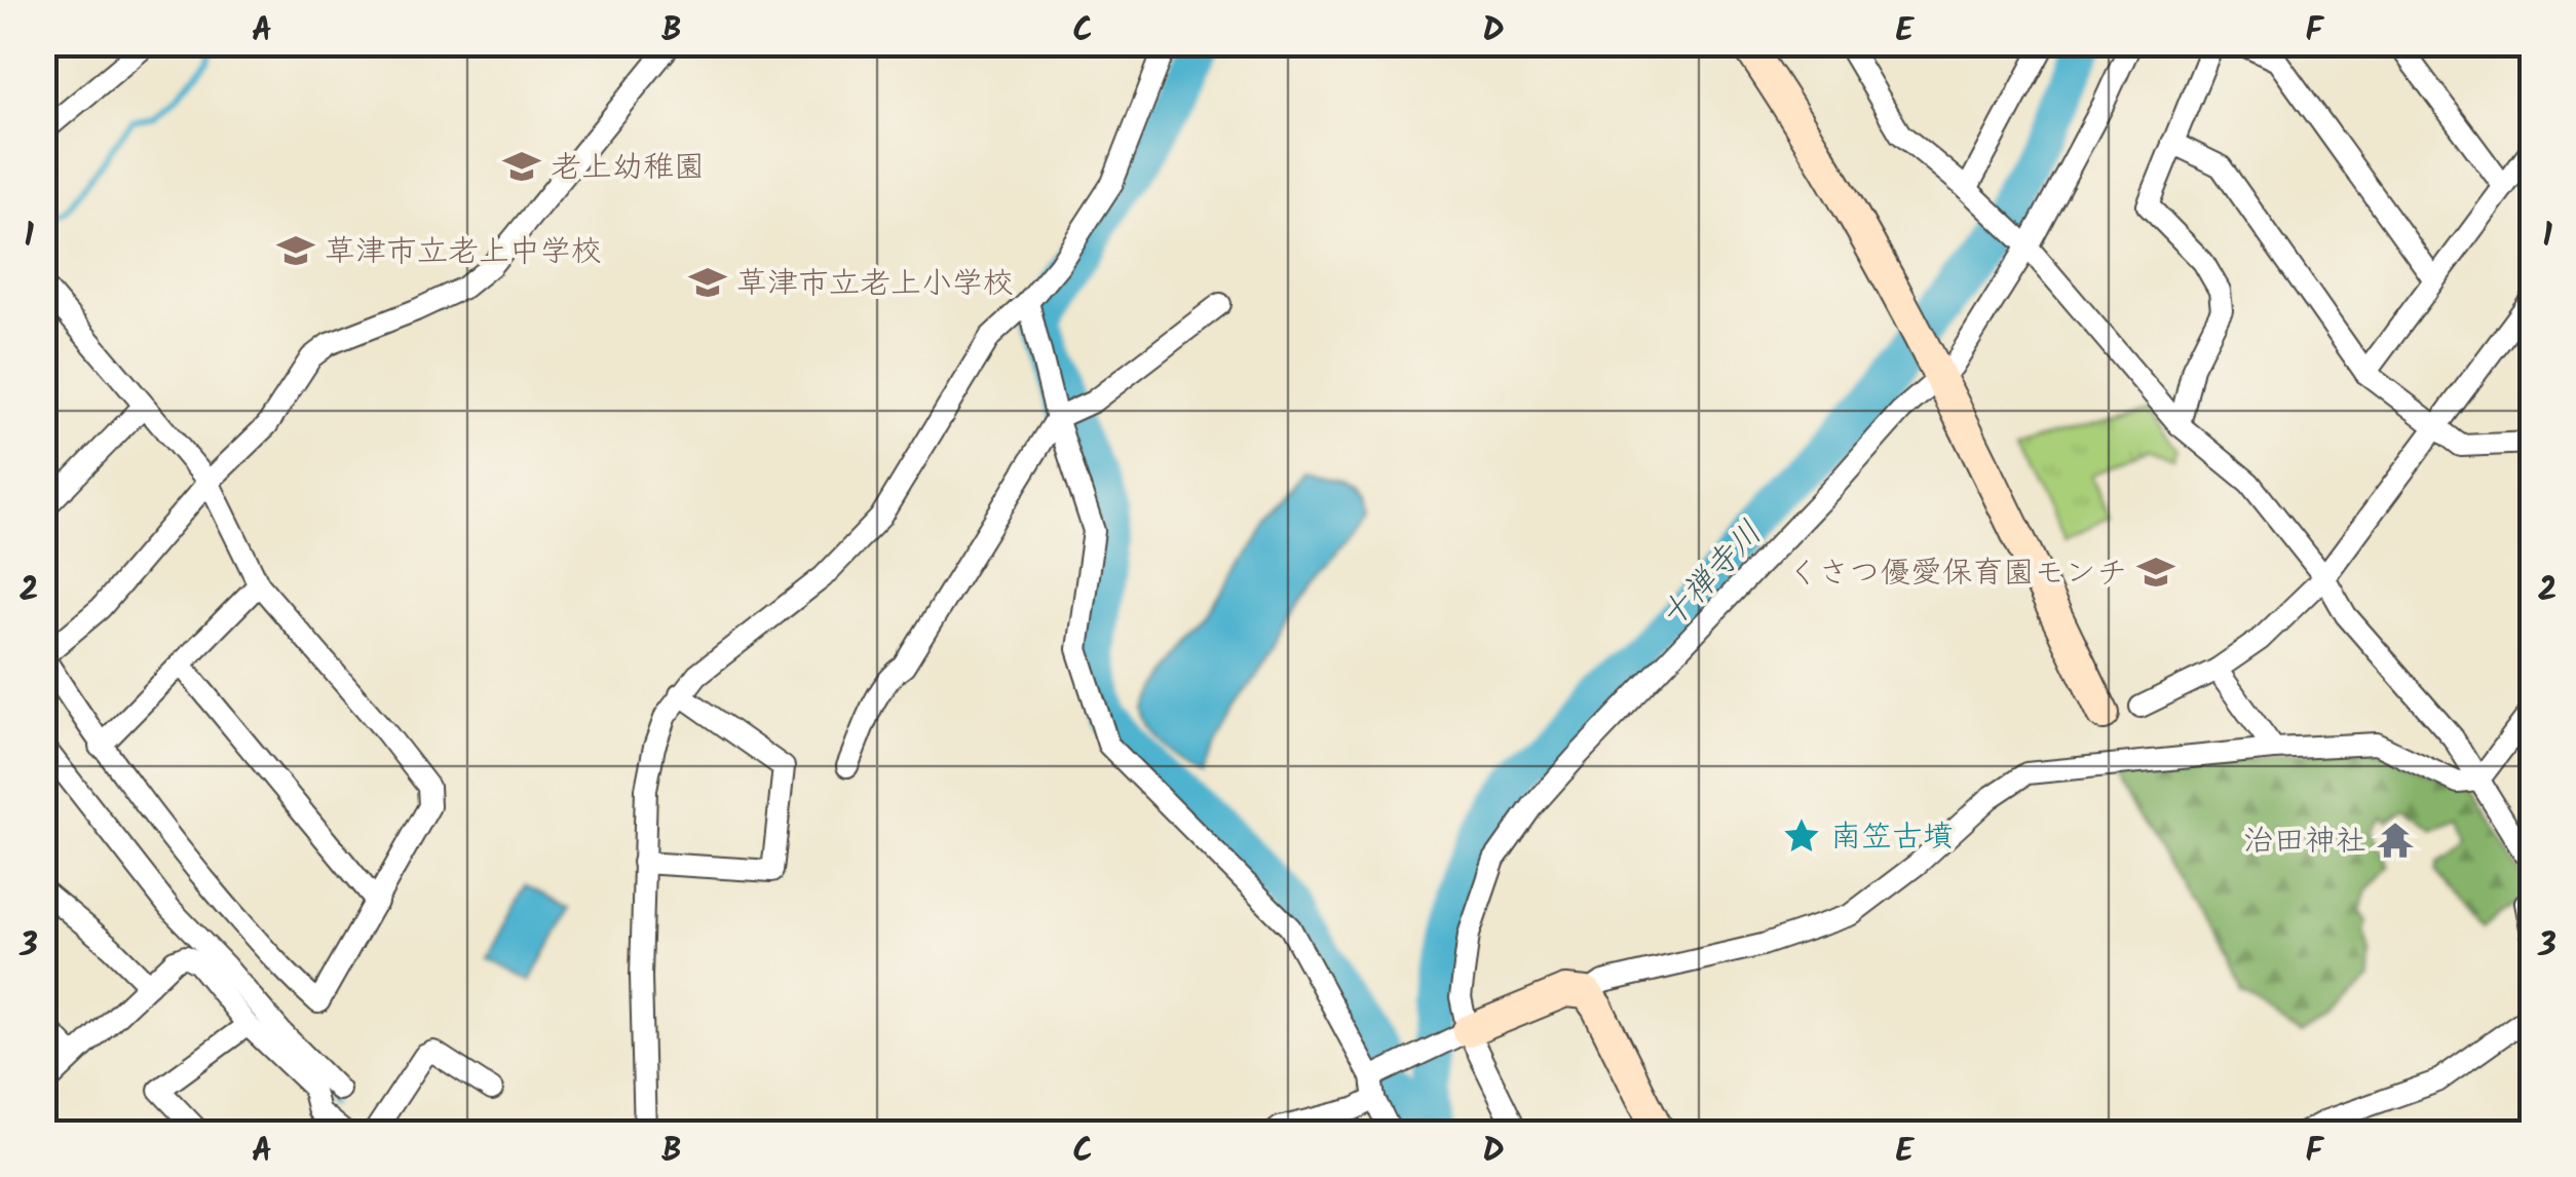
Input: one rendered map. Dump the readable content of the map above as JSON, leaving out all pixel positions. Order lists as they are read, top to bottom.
{
  "water": ["十禅寺川"],
  "places": {
    "school or university": [
      "老上幼稚園",
      "草津市立老上中学校",
      "草津市立老上小学校",
      "くさつ優愛保育園モンチ"
    ],
    "place": ["南笠古墳"],
    "temple": ["治田神社"]
  },
  "grid": {
    "columns": [
      "A",
      "B",
      "C",
      "D",
      "E",
      "F"
    ],
    "rows": ["1", "2", "3"]
  }
}
